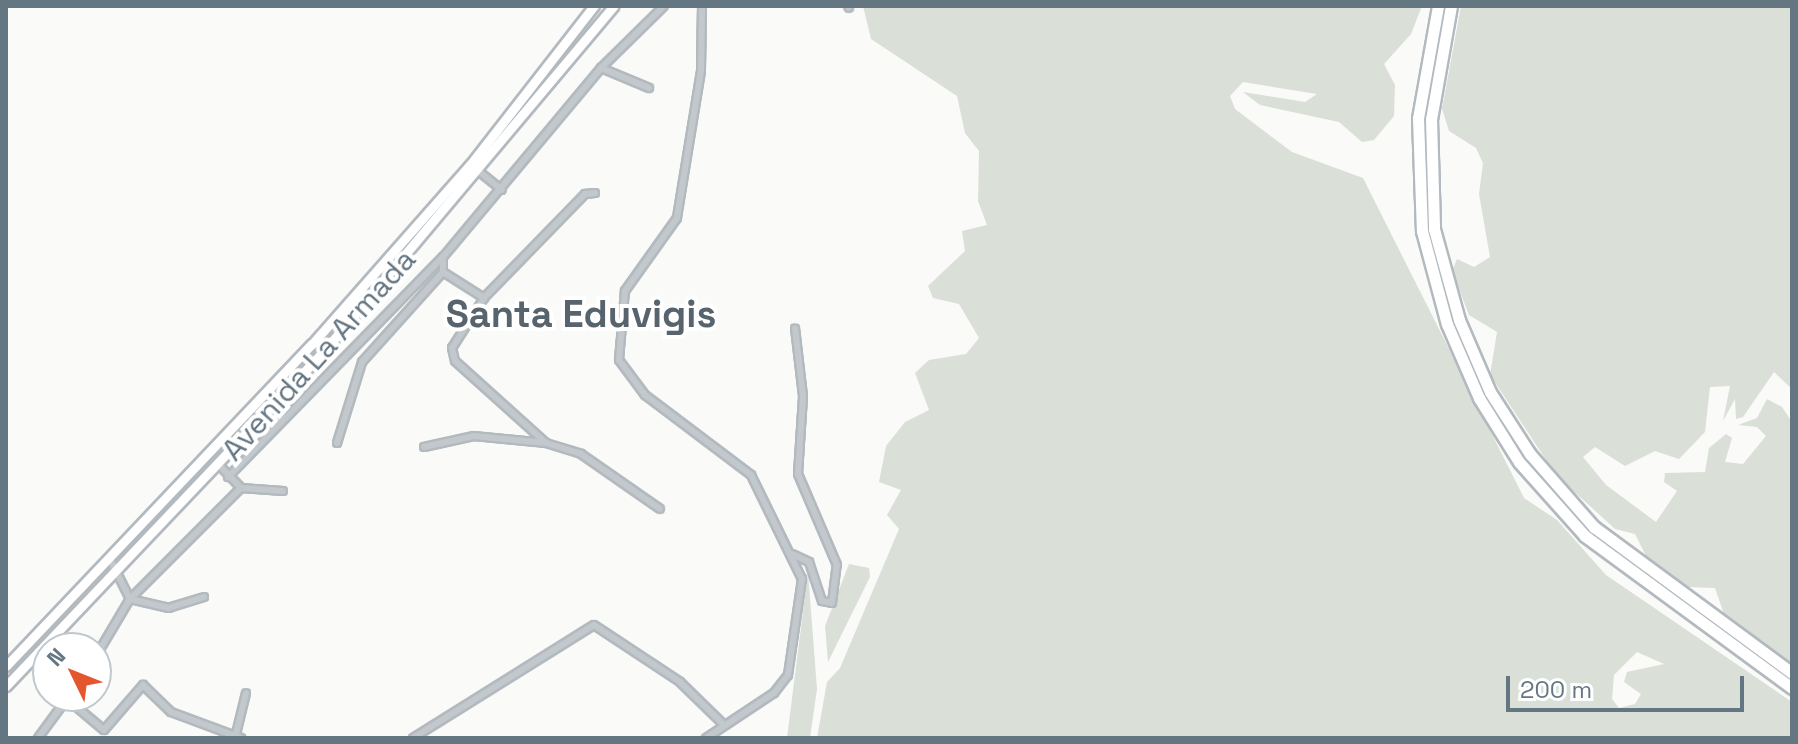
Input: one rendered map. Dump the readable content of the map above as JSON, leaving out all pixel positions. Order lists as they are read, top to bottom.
{
  "streets": {
    "main road": ["Avenida La Armada"]
  },
  "districts": ["Santa Eduvigis"],
  "scale_bar": "200 m",
  "north": "top left"
}
